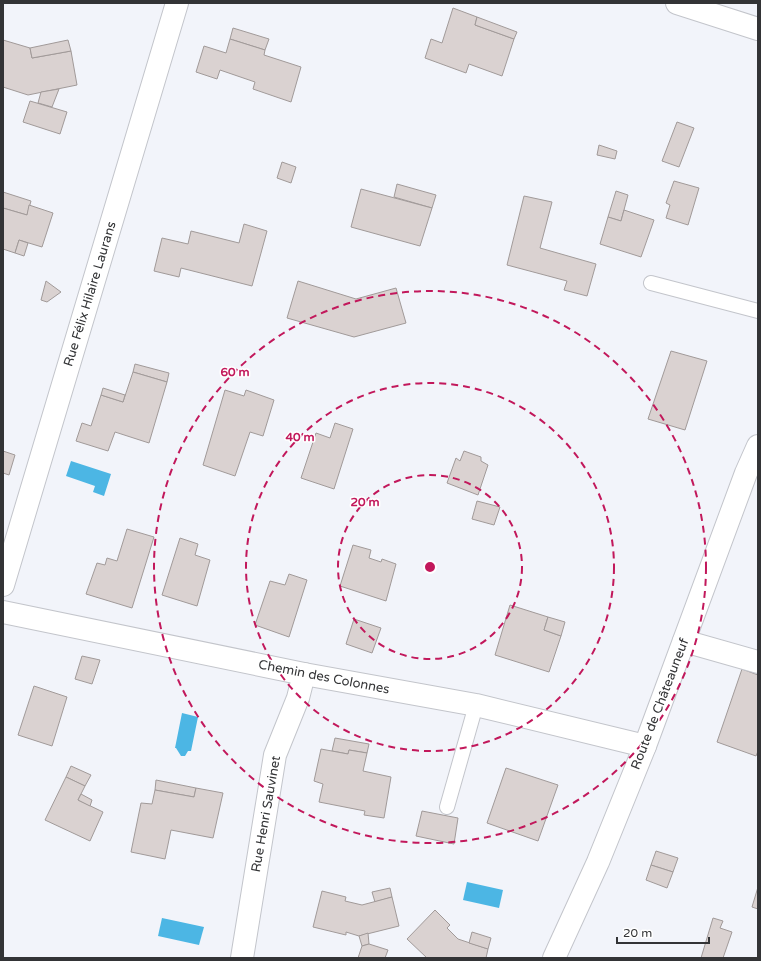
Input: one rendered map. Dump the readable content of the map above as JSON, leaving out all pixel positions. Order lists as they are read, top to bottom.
{
  "streets": {
    "street": [
      "Rue Félix Hilaire Laurans",
      "Chemin des Colonnes",
      "Route de Châteauneuf",
      "Rue Henri Sauvinet"
    ]
  },
  "crossings": [
    ["Chemin des Colonnes", "Route de Châteauneuf"],
    ["Chemin des Colonnes", "Rue Henri Sauvinet"]
  ],
  "scale_bar": "20 m",
  "rings": ["60 m", "40 m", "20 m"]
}
